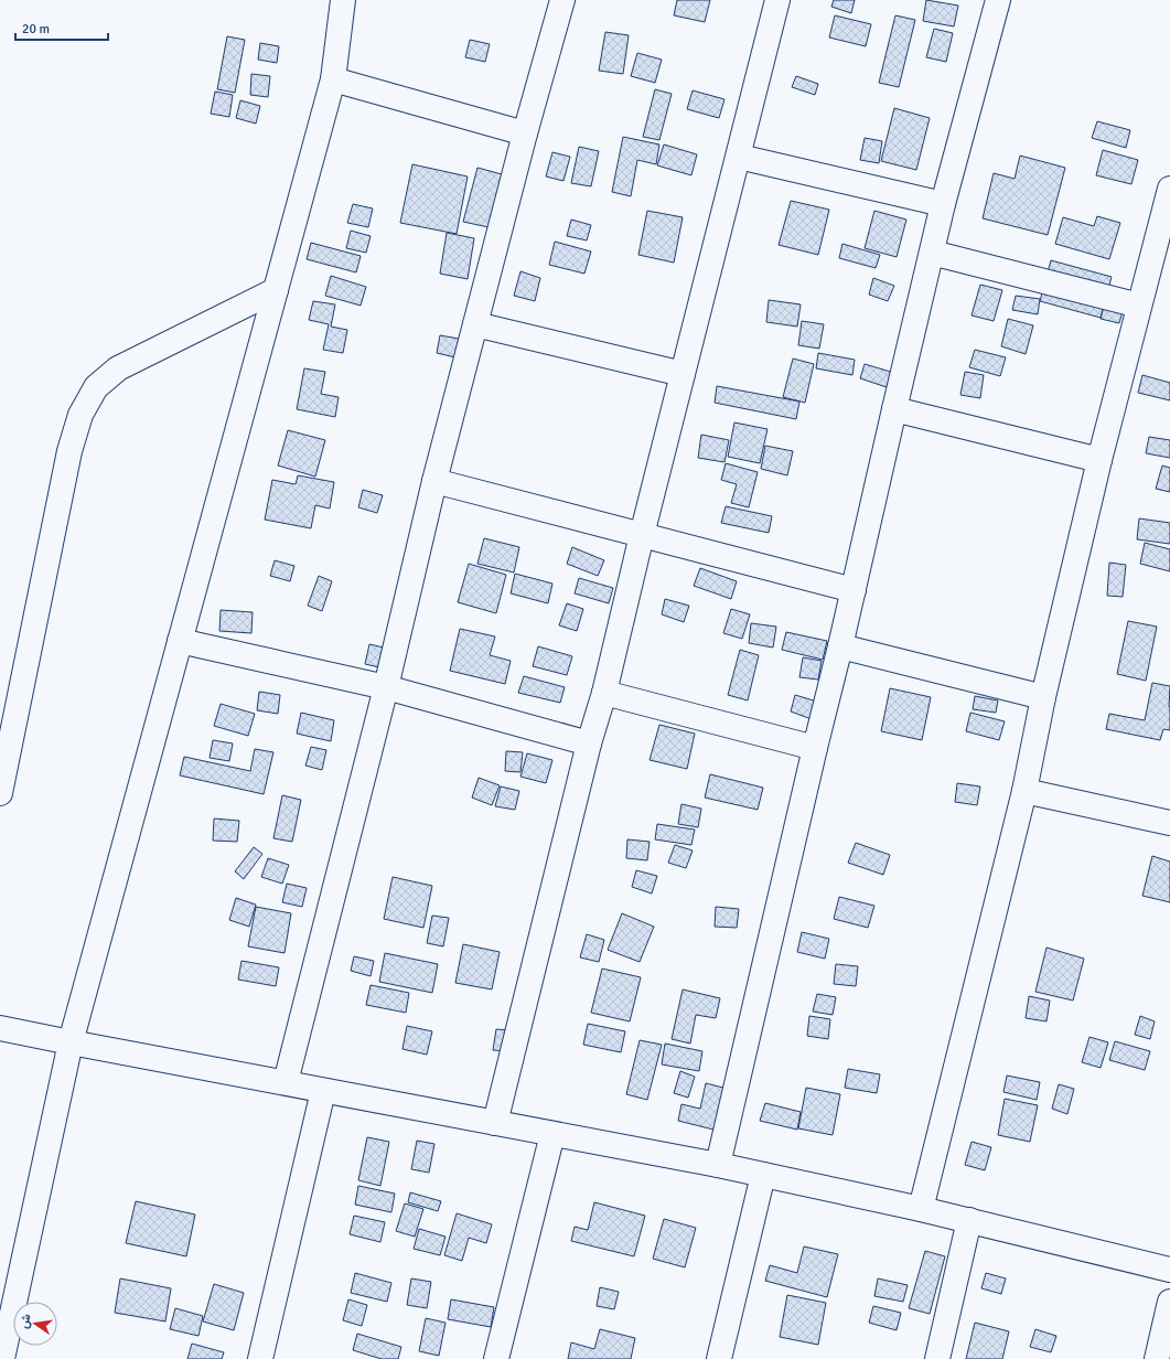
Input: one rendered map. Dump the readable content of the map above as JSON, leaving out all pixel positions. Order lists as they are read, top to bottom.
{
  "scale_bar": "20 m",
  "north": "left"
}
